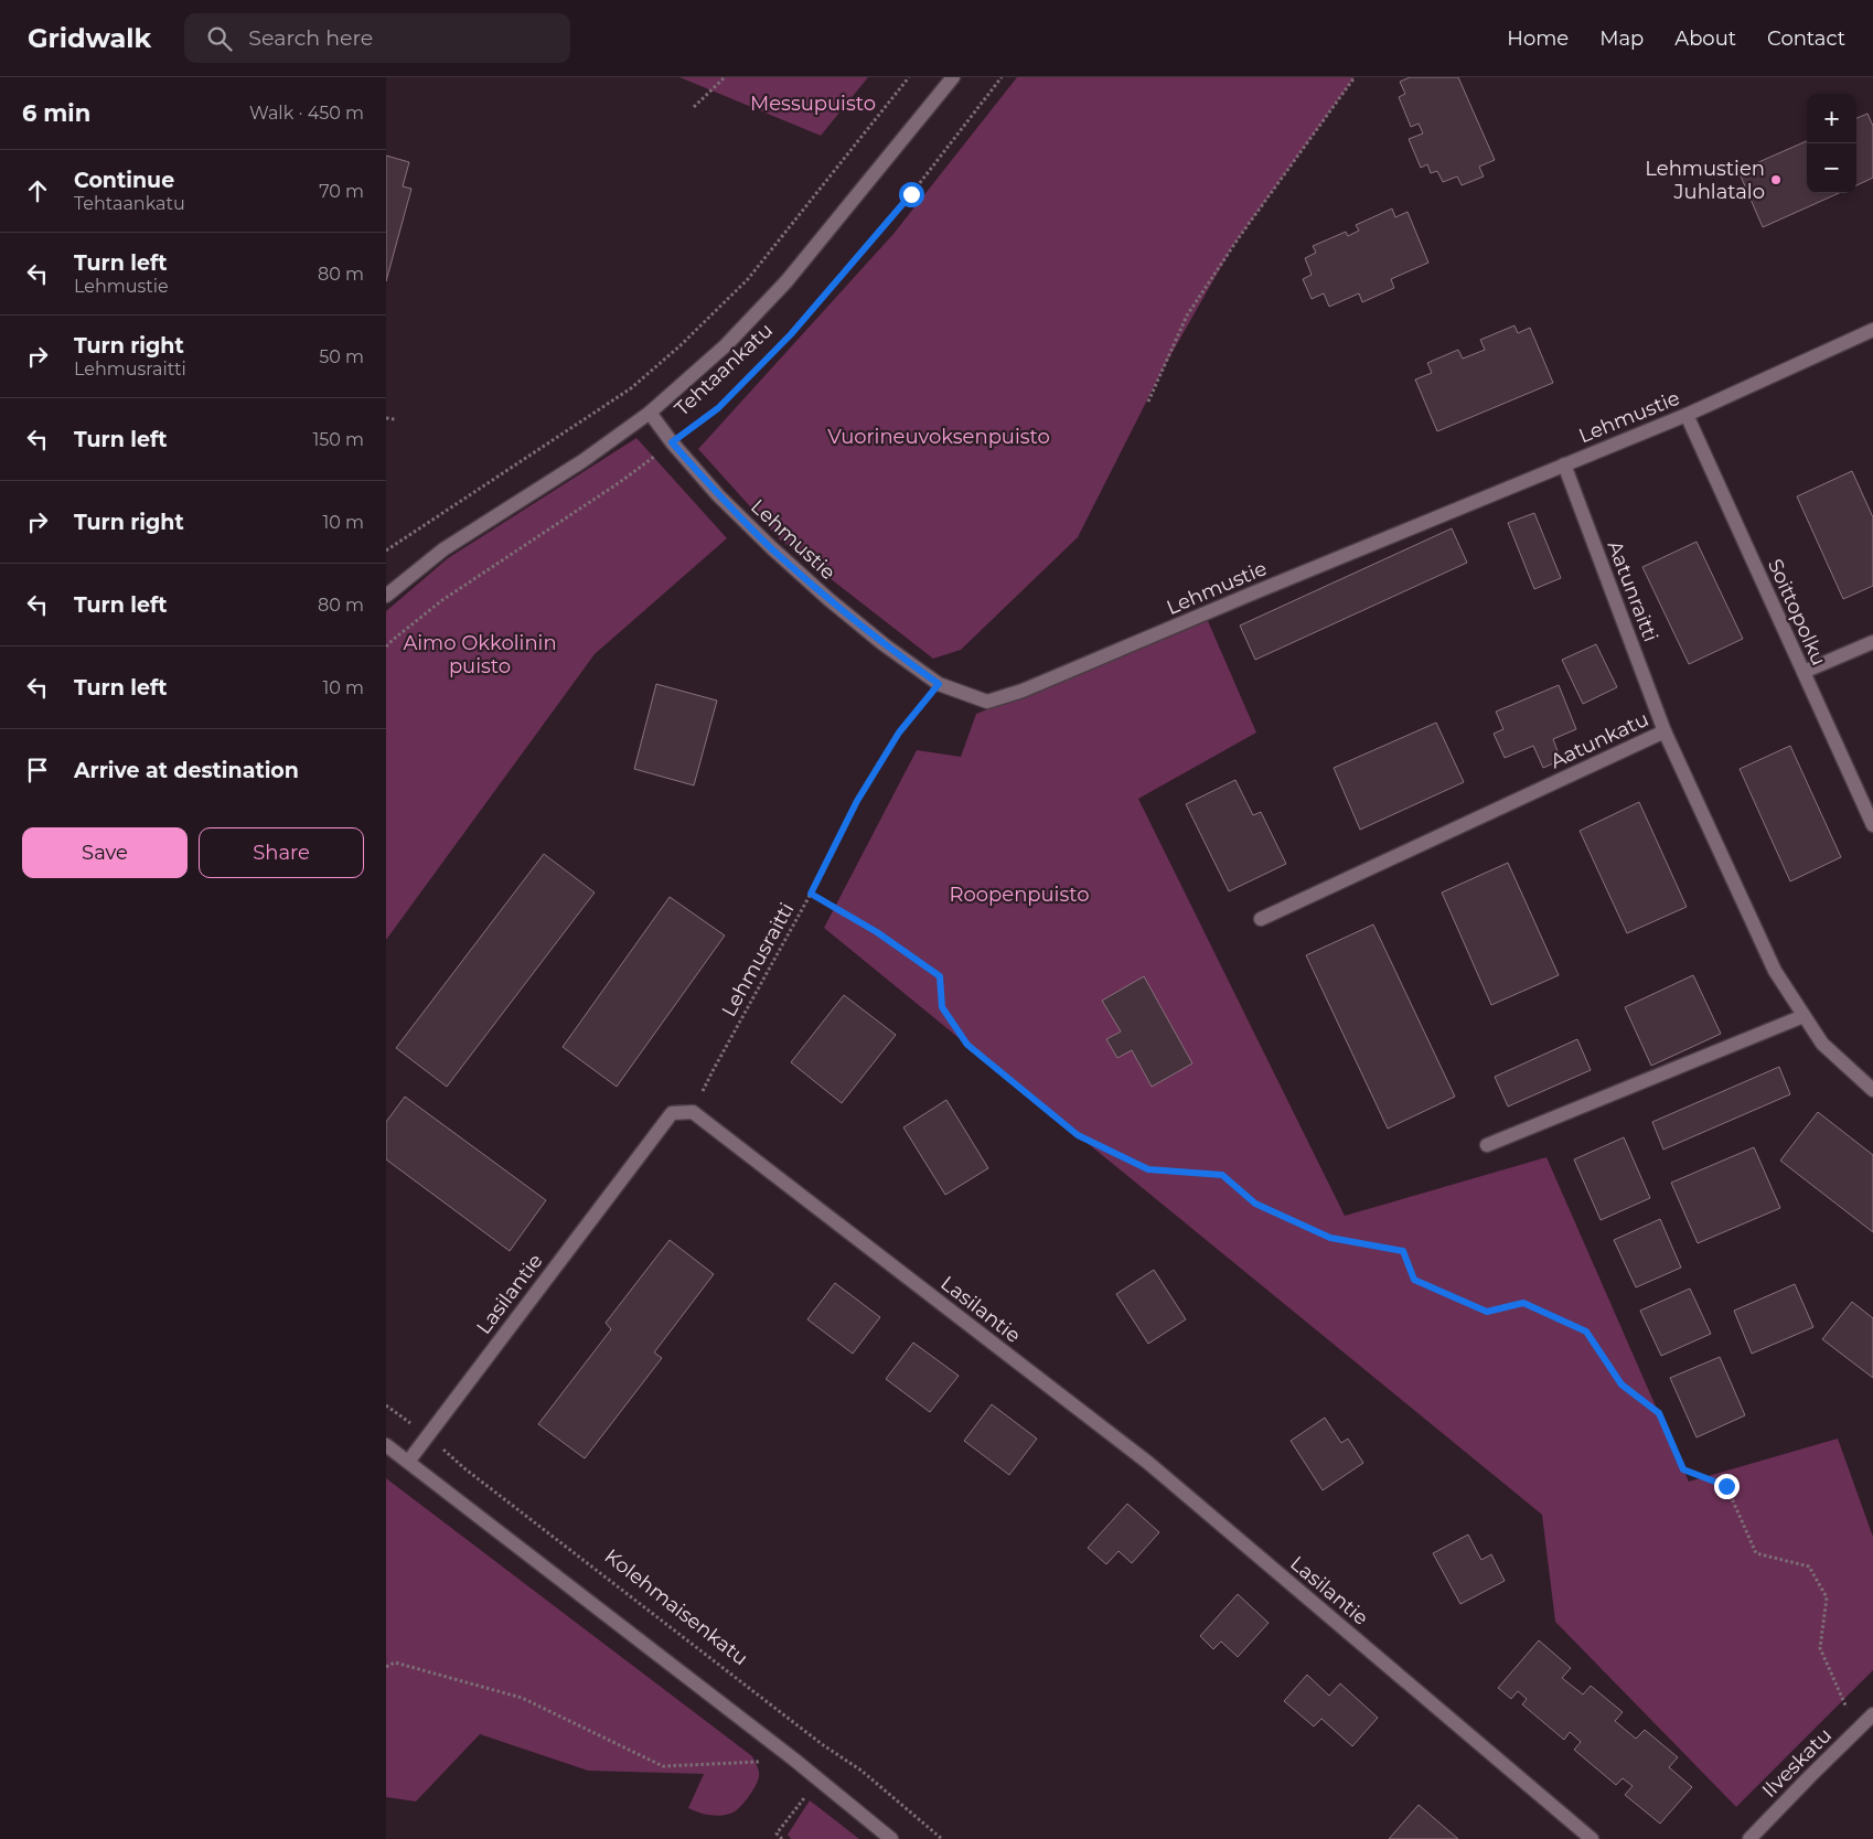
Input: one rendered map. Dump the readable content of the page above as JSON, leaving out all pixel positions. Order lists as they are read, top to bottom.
{
  "streets": {
    "street": [
      "Tehtaankatu",
      "Lehmustie",
      "Aatunraitti",
      "Soittopolku",
      "Aatunkatu",
      "Lasilantie",
      "Ilveskatu"
    ],
    "path": ["Lehmusraitti", "Kolehmaisenkatu"]
  },
  "crossings": [
    ["Tehtaankatu", "Lehmustie"],
    ["Lehmustie", "Aatunraitti"],
    ["Lehmustie", "Soittopolku"],
    ["Lehmustie", "Lehmusraitti"],
    ["Aatunraitti", "Aatunkatu"],
    ["Lehmusraitti", "Lasilantie"],
    ["Lasilantie", "Kolehmaisenkatu"]
  ],
  "parks": [
    "Messupuisto",
    "Vuorineuvoksenpuisto",
    "Aimo Okkolinin puisto",
    "Roopenpuisto"
  ],
  "places": ["Lehmustien Juhlatalo"],
  "page": {
    "header": "Gridwalk",
    "search": "Search here",
    "nav": [
      "Home",
      "Map",
      "About",
      "Contact"
    ],
    "heading": ["6 min", "Walk · 450 m"],
    "map_buttons": ["+", "−"],
    "list": [
      ["Continue", "Tehtaankatu", "70 m"],
      ["Turn left", "Lehmustie", "80 m"],
      ["Turn right", "Lehmusraitti", "50 m"],
      ["Turn left", "150 m"],
      ["Turn right", "10 m"],
      ["Turn left", "80 m"],
      ["Turn left", "10 m"],
      "Arrive at destination"
    ],
    "buttons": ["Save", "Share"]
  }
}
